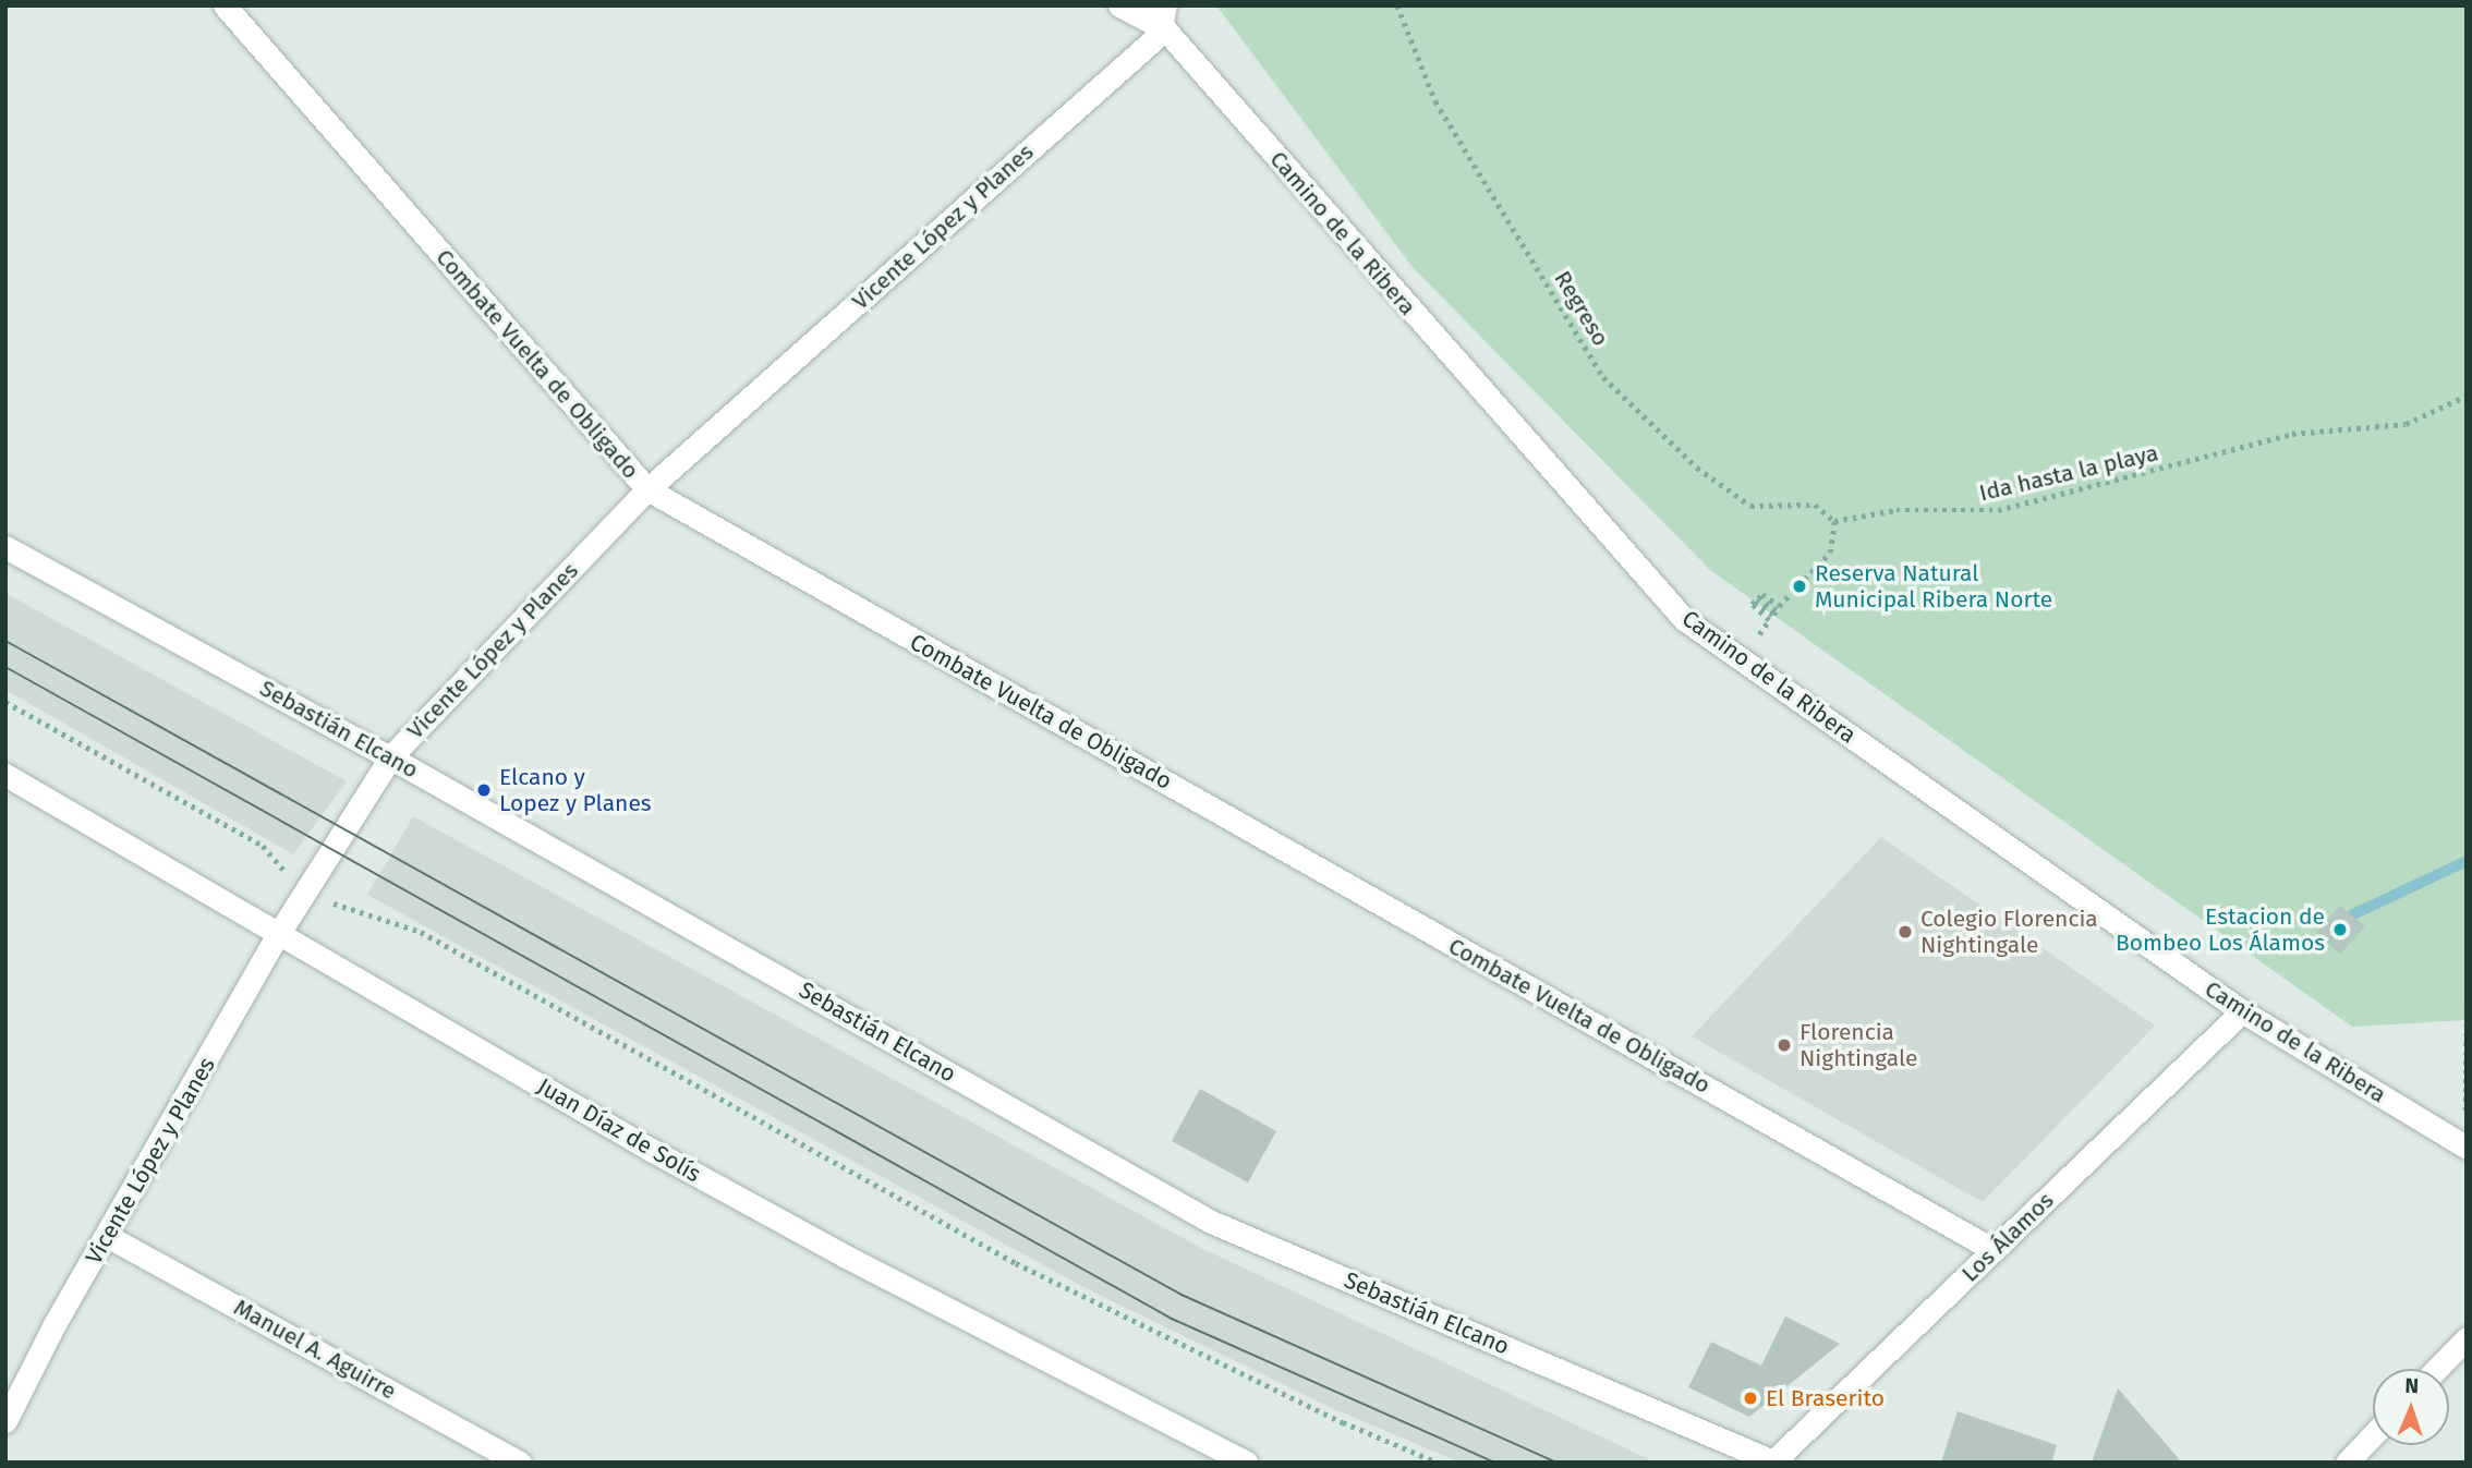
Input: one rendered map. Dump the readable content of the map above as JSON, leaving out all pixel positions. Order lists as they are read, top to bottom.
{
  "streets": {
    "street": [
      "Vicente López y Planes",
      "Camino de la Ribera",
      "Combate Vuelta de Obligado",
      "Sebastián Elcano",
      "Juan Díaz de Solís",
      "Los Álamos",
      "Manuel A. Aguirre"
    ],
    "path": ["Regreso", "Ida hasta la playa"]
  },
  "crossings": [
    ["Vicente López y Planes", "Camino de la Ribera"],
    ["Vicente López y Planes", "Combate Vuelta de Obligado"],
    ["Vicente López y Planes", "Sebastián Elcano"],
    ["Vicente López y Planes", "Juan Díaz de Solís"],
    ["Vicente López y Planes", "Manuel A. Aguirre"],
    ["Camino de la Ribera", "Los Álamos"],
    ["Regreso", "Ida hasta la playa"],
    ["Combate Vuelta de Obligado", "Los Álamos"],
    ["Sebastián Elcano", "Los Álamos"]
  ],
  "places": [
    "Reserva Natural Municipal Ribera Norte",
    "Elcano y Lopez y Planes",
    "Estacion de Bombeo Los Álamos",
    "Colegio Florencia Nightingale",
    "Florencia Nightingale",
    "El Braserito"
  ],
  "north": "top"
}
